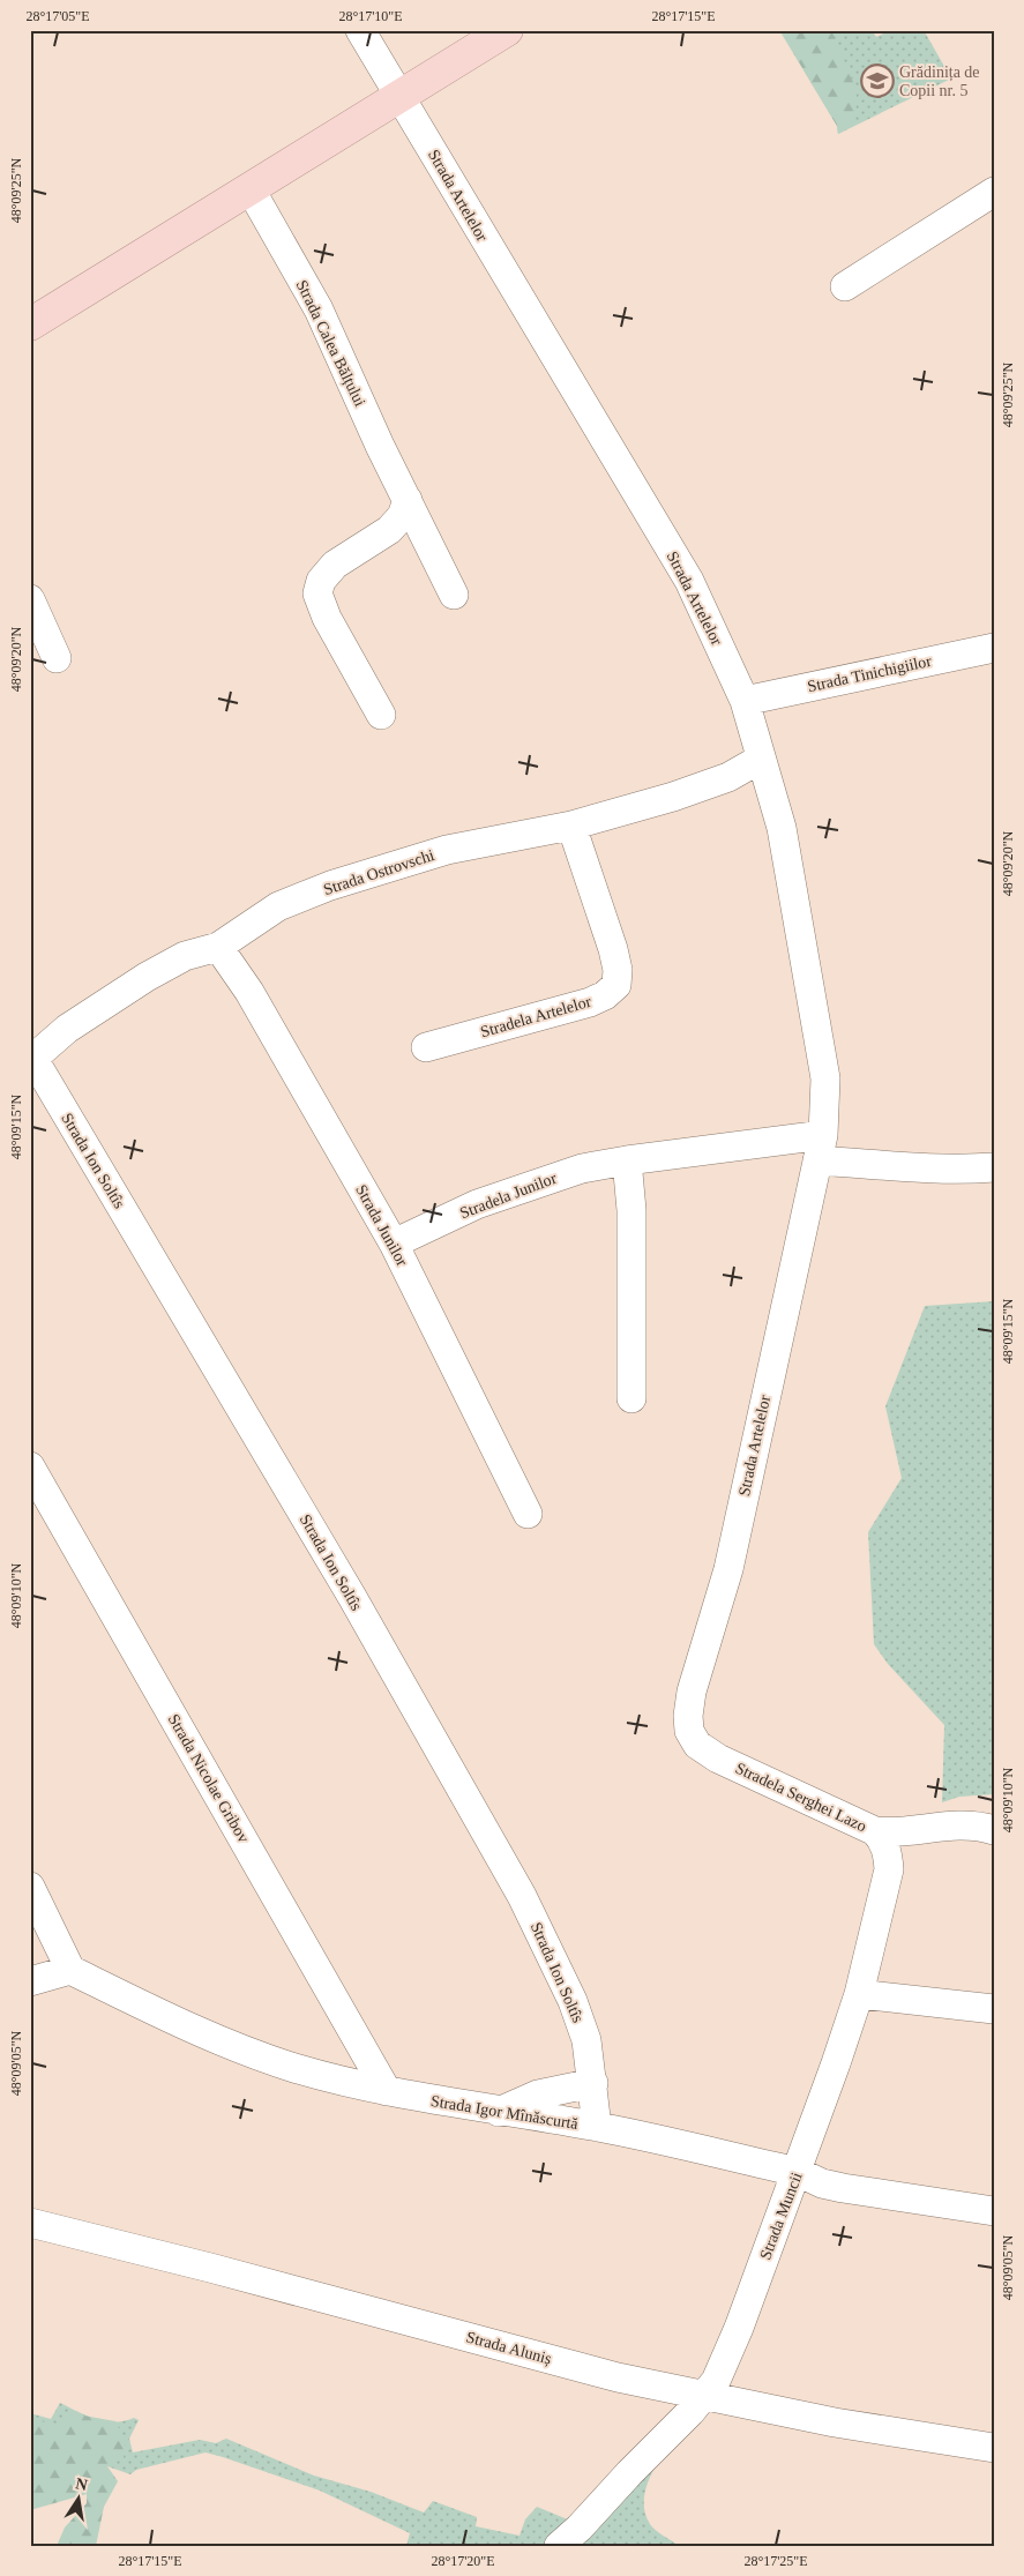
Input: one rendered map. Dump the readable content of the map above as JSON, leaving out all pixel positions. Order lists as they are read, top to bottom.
{
  "streets": {
    "street": [
      "Strada Artelelor",
      "Strada Calea Bălțului",
      "Strada Tinichigiilor",
      "Strada Ostrovschi",
      "Stradela Artelelor",
      "Strada Ion Soltîs",
      "Stradela Junilor",
      "Strada Junilor",
      "Strada Nicolae Gribov",
      "Stradela Serghei Lazo",
      "Strada Igor Mînăscurtă",
      "Strada Muncii",
      "Strada Aluniș"
    ]
  },
  "crossings": [
    ["Strada Artelelor", "Strada Tinichigiilor"],
    ["Strada Artelelor", "Strada Ostrovschi"],
    ["Strada Artelelor", "Stradela Junilor"],
    ["Strada Artelelor", "Stradela Serghei Lazo"],
    ["Strada Ostrovschi", "Stradela Artelelor"],
    ["Strada Ostrovschi", "Strada Ion Soltîs"],
    ["Strada Ostrovschi", "Strada Junilor"],
    ["Strada Ion Soltîs", "Strada Igor Mînăscurtă"],
    ["Stradela Junilor", "Strada Junilor"],
    ["Strada Nicolae Gribov", "Strada Igor Mînăscurtă"],
    ["Stradela Serghei Lazo", "Strada Muncii"],
    ["Strada Igor Mînăscurtă", "Strada Muncii"],
    ["Strada Muncii", "Strada Aluniș"]
  ],
  "places": {
    "school or university": ["Grădinița de Copii nr. 5"]
  },
  "north": "top",
  "coordinates": [
    "28°17'05\"E",
    "28°17'10\"E",
    "28°17'15\"E",
    "48°09'25\"N",
    "48°09'20\"N",
    "48°09'15\"N",
    "48°09'10\"N",
    "48°09'05\"N",
    "28°17'20\"E",
    "28°17'25\"E"
  ]
}
